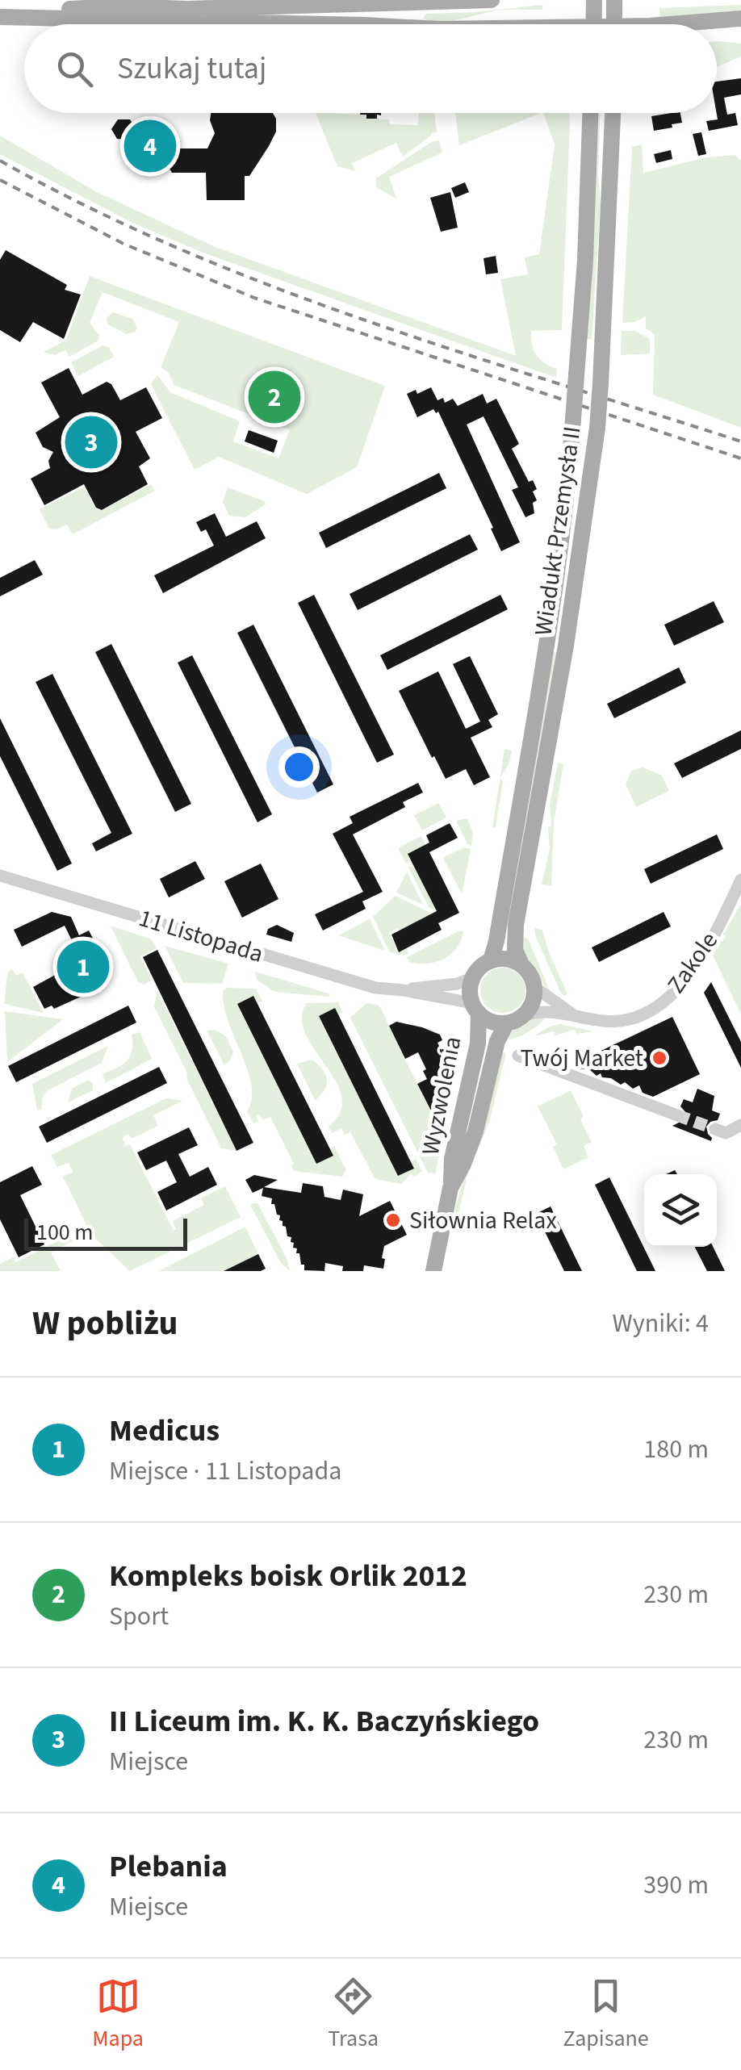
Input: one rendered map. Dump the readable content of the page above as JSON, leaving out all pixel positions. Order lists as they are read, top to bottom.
{
  "streets": {
    "main road": ["Wiadukt Przemysła II", "Wyzwolenia"],
    "street": ["11 Listopada", "Zakole"]
  },
  "crossings": [
    ["Wiadukt Przemysła II", "11 Listopada"],
    ["Wiadukt Przemysła II", "Zakole"],
    ["Wiadukt Przemysła II", "Wyzwolenia"],
    ["11 Listopada", "Zakole"],
    ["11 Listopada", "Wyzwolenia"],
    ["Zakole", "Wyzwolenia"]
  ],
  "places": ["Twój Market", "Siłownia Relax"],
  "scale_bar": "100 m",
  "page": {
    "search": "Szukaj tutaj",
    "pins": [
      "4",
      "2",
      "3",
      "1"
    ],
    "scale": "100 m",
    "heading": ["W pobliżu", "Wyniki: 4"],
    "list": [
      {
        "mark": "1",
        "name": "Medicus",
        "note": "Miejsce · 11 Listopada",
        "value": "180 m"
      },
      {
        "mark": "2",
        "name": "Kompleks boisk Orlik 2012",
        "note": "Sport",
        "value": "230 m"
      },
      {
        "mark": "3",
        "name": "II Liceum im. K. K. Baczyńskiego",
        "note": "Miejsce",
        "value": "230 m"
      },
      {
        "mark": "4",
        "name": "Plebania",
        "note": "Miejsce",
        "value": "390 m"
      }
    ],
    "nav": ["Mapa", "Trasa", "Zapisane"]
  }
}
